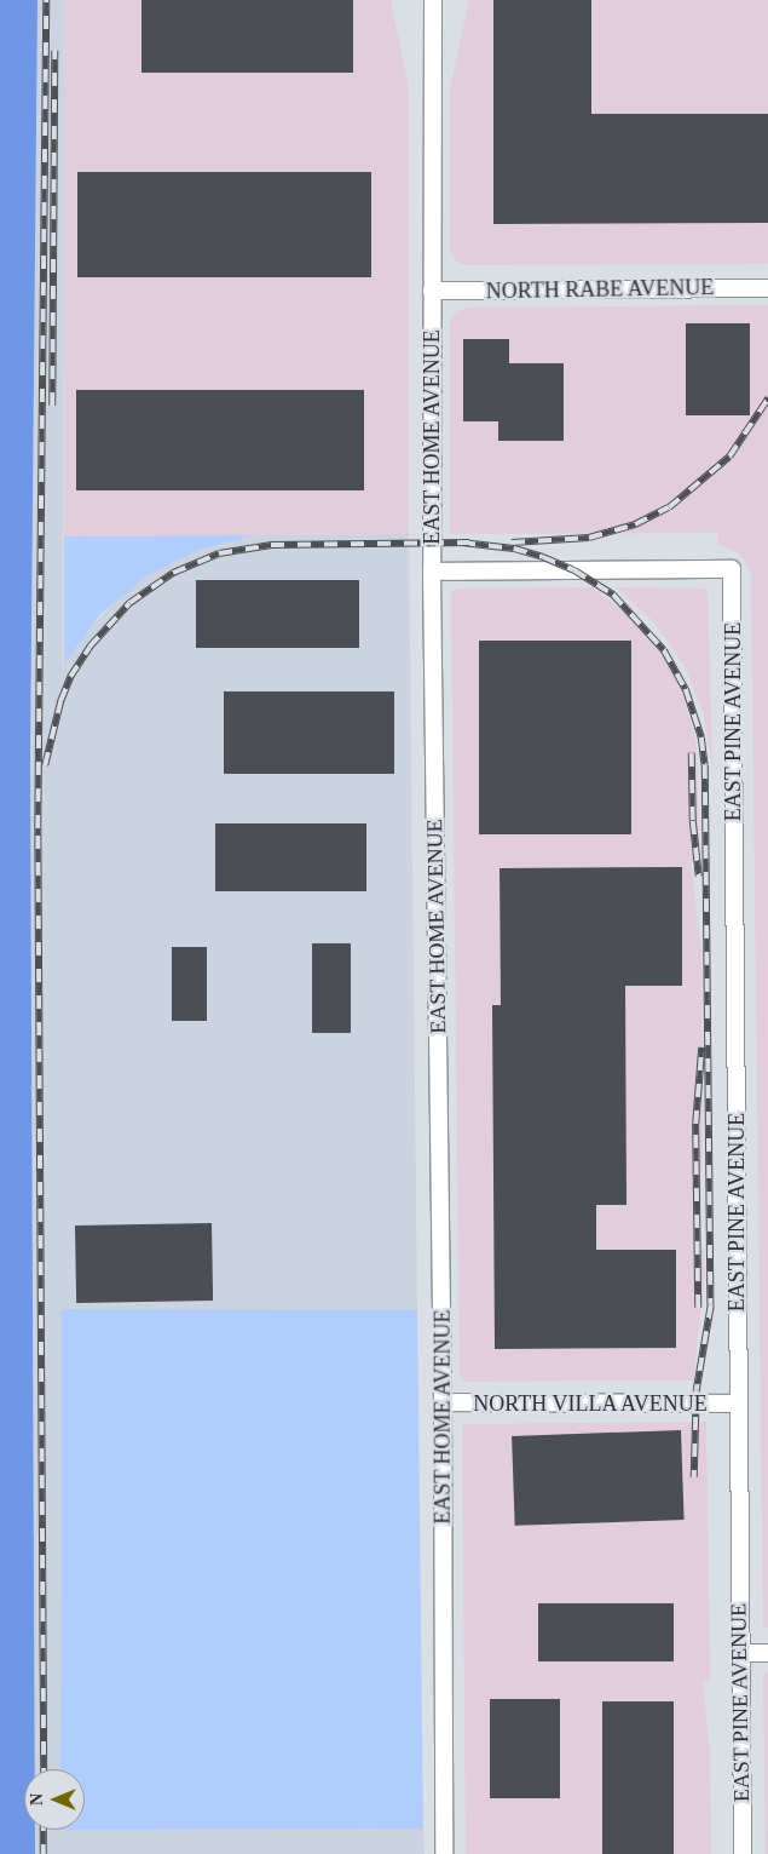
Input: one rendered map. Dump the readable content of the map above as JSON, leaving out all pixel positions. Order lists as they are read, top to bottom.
{
  "streets": {
    "street": [
      "NORTH RABE AVENUE",
      "EAST HOME AVENUE",
      "EAST PINE AVENUE",
      "NORTH VILLA AVENUE"
    ]
  },
  "crossings": [
    ["NORTH RABE AVENUE", "EAST HOME AVENUE"],
    ["EAST HOME AVENUE", "EAST PINE AVENUE"],
    ["EAST HOME AVENUE", "NORTH VILLA AVENUE"],
    ["EAST PINE AVENUE", "NORTH VILLA AVENUE"]
  ],
  "north": "left"
}
